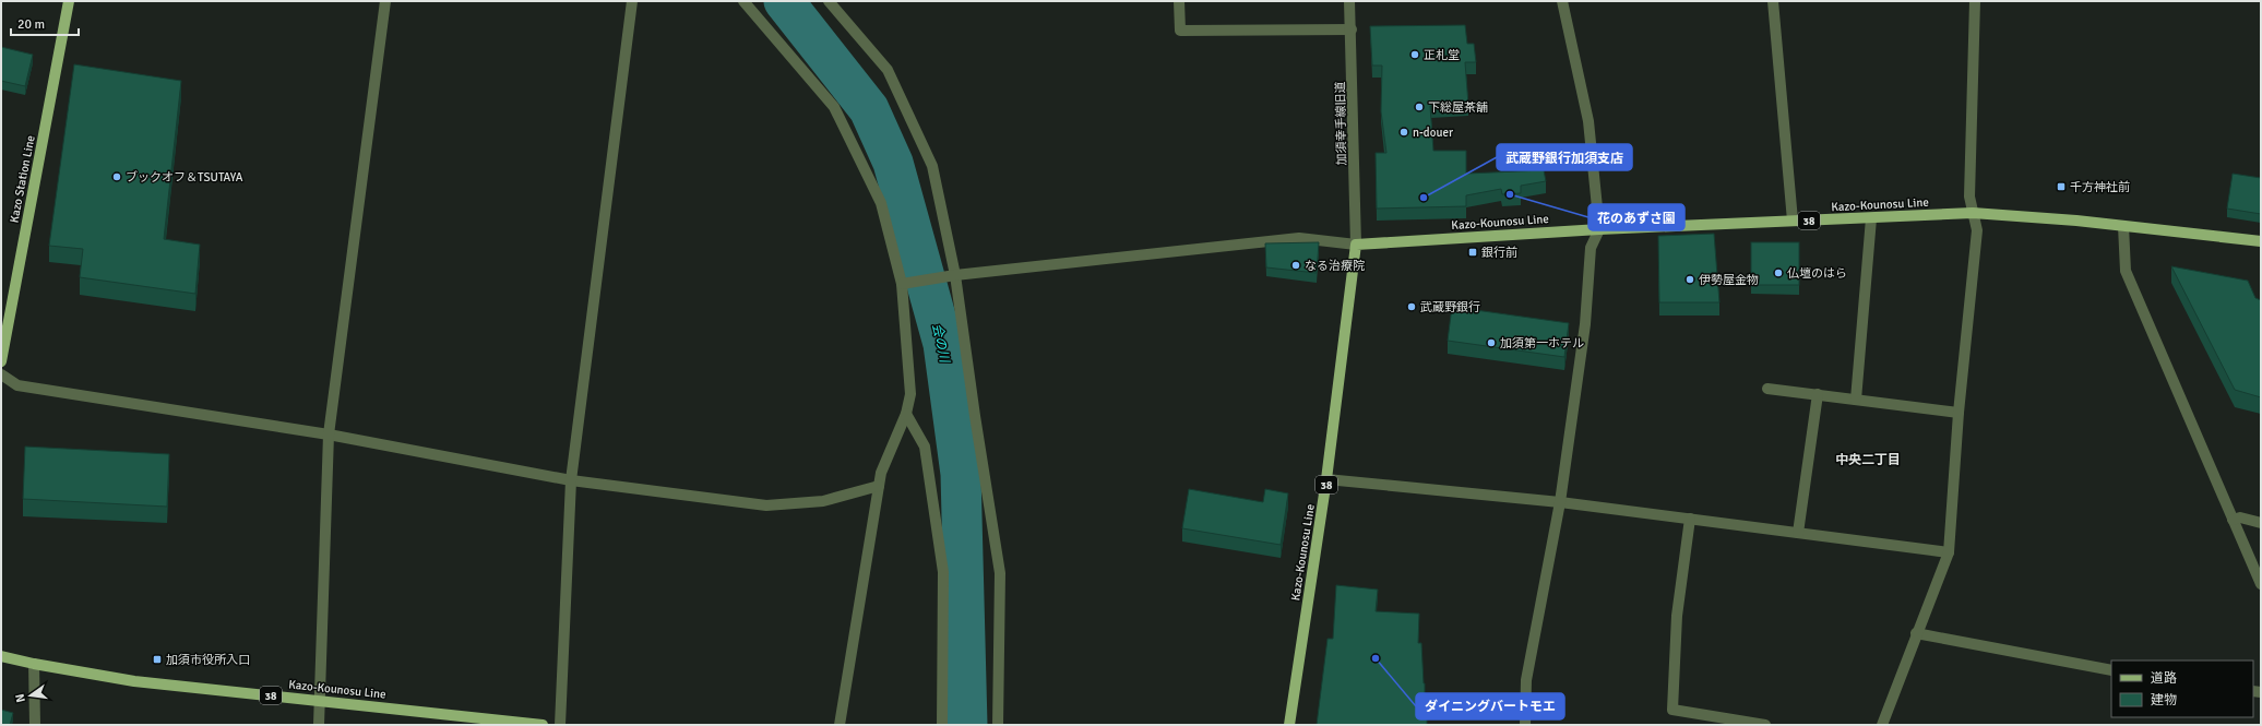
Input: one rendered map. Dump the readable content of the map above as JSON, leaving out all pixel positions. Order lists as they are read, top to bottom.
{
  "streets": {
    "main road": ["Kazo Station Line", "Kazo-Kounosu Line", "38"],
    "street": ["加須幸手線旧道"]
  },
  "crossings": [
    ["加須幸手線旧道", "Kazo-Kounosu Line"]
  ],
  "districts": ["中央二丁目"],
  "water": ["会の川"],
  "places": {
    "other": [
      "正札堂",
      "下総屋茶舗",
      "n-douer",
      "ブックオフ＆TSUTAYA",
      "花のあずさ園",
      "武蔵野銀行加須支店",
      "なる治療院",
      "仏壇のはら",
      "伊勢屋金物",
      "武蔵野銀行",
      "加須第一ホテル",
      "ダイニングバートモエ"
    ],
    "transit": ["千方神社前", "銀行前", "加須市役所入口"]
  },
  "legend": ["道路", "建物"],
  "scale_bar": "20 m",
  "north": "left"
}
